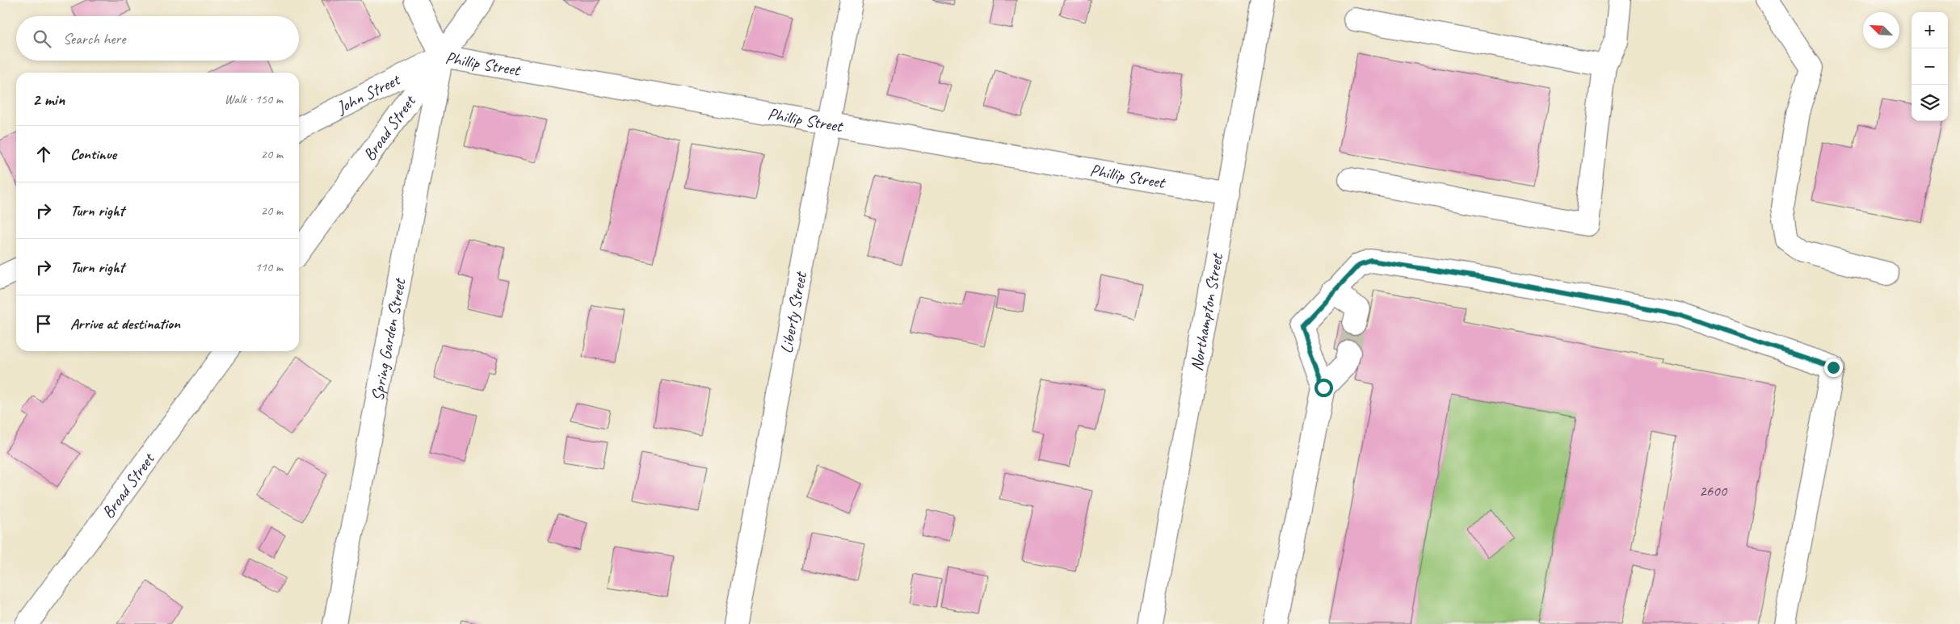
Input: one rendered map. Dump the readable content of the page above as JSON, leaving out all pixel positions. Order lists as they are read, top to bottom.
{
  "streets": {
    "street": [
      "Phillip Street",
      "John Street",
      "Broad Street",
      "Liberty Street",
      "Northampton Street",
      "Spring Garden Street"
    ]
  },
  "crossings": [
    ["Phillip Street", "John Street"],
    ["Phillip Street", "Broad Street"],
    ["Phillip Street", "Liberty Street"],
    ["Phillip Street", "Northampton Street"],
    ["Phillip Street", "Spring Garden Street"],
    ["John Street", "Broad Street"],
    ["John Street", "Spring Garden Street"],
    ["Broad Street", "Spring Garden Street"]
  ],
  "house_numbers": ["2600"],
  "north": "top left",
  "page": {
    "map_buttons": ["+", "−"],
    "search": "Search here",
    "heading": ["2 min", "Walk · 150 m"],
    "list": [
      ["Continue", "20 m"],
      ["Turn right", "20 m"],
      ["Turn right", "110 m"],
      "Arrive at destination"
    ]
  }
}
